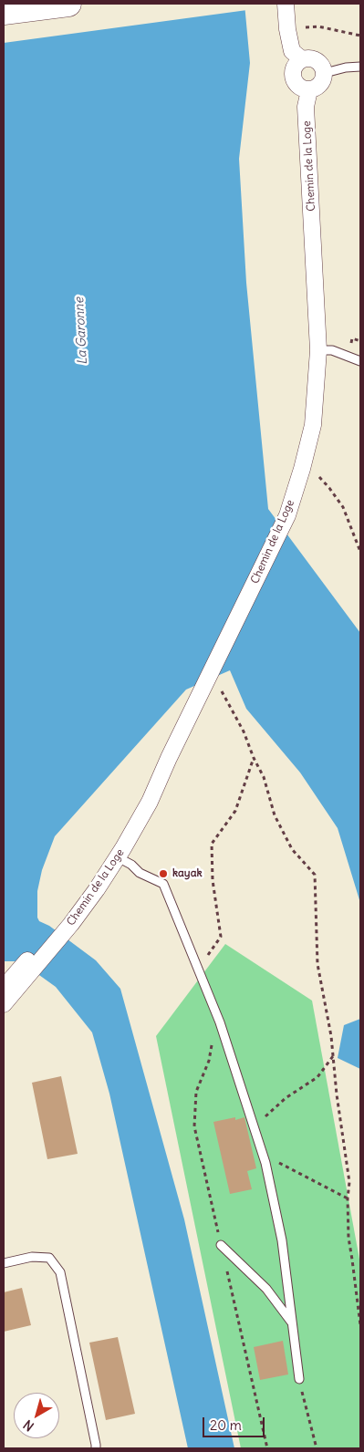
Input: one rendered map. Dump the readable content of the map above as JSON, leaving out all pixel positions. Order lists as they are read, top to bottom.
{
  "streets": {
    "street": ["Chemin de la Loge"]
  },
  "water": ["La Garonne"],
  "places": ["kayak"],
  "scale_bar": "20 m",
  "north": "bottom left"
}
